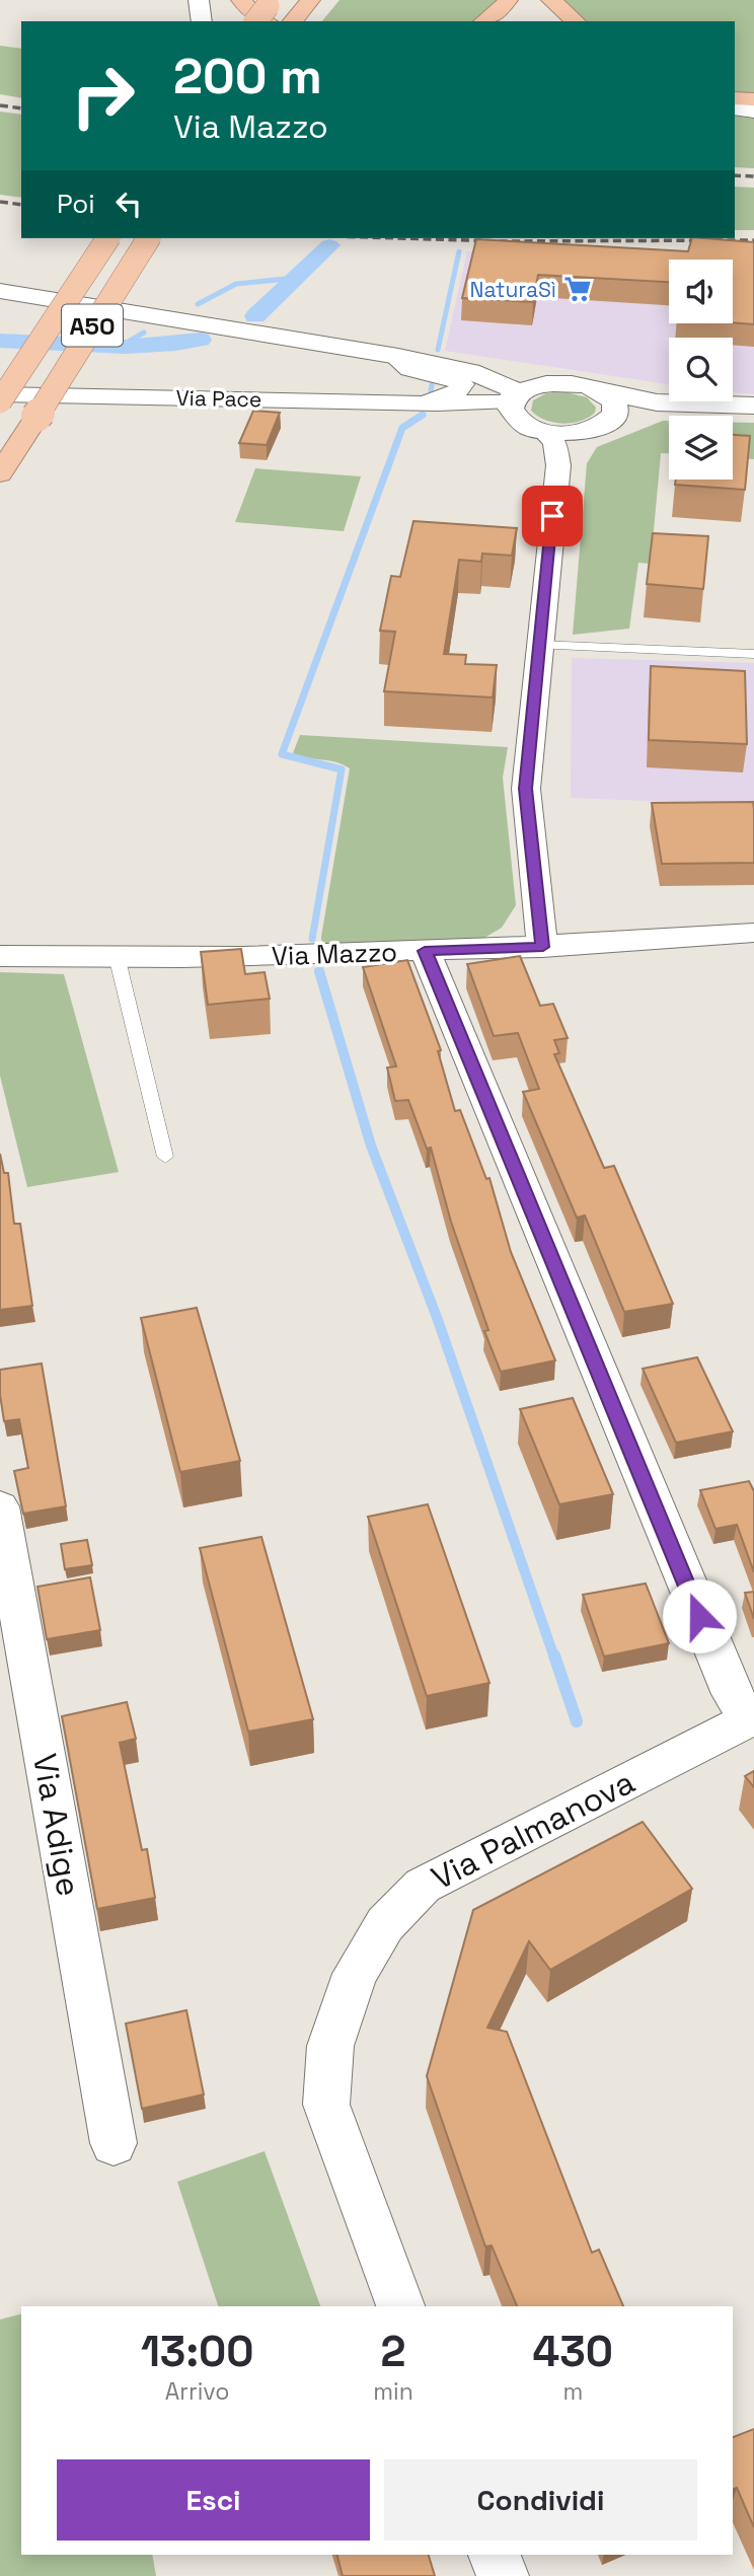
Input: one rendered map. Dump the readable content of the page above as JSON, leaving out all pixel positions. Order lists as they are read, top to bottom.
{
  "streets": {
    "highway": ["A50"],
    "street": [
      "Via Pace",
      "Via Mazzo",
      "Via Adige",
      "Via Palmanova"
    ]
  },
  "places": {
    "supermarket": ["NaturaSì"]
  },
  "page": {
    "turn": ["200 m", "Via Mazzo"],
    "then": "Poi",
    "eta": [
      "13:00",
      "Arrivo",
      "2",
      "min",
      "430",
      "m"
    ],
    "buttons": ["Esci", "Condividi"]
  }
}
